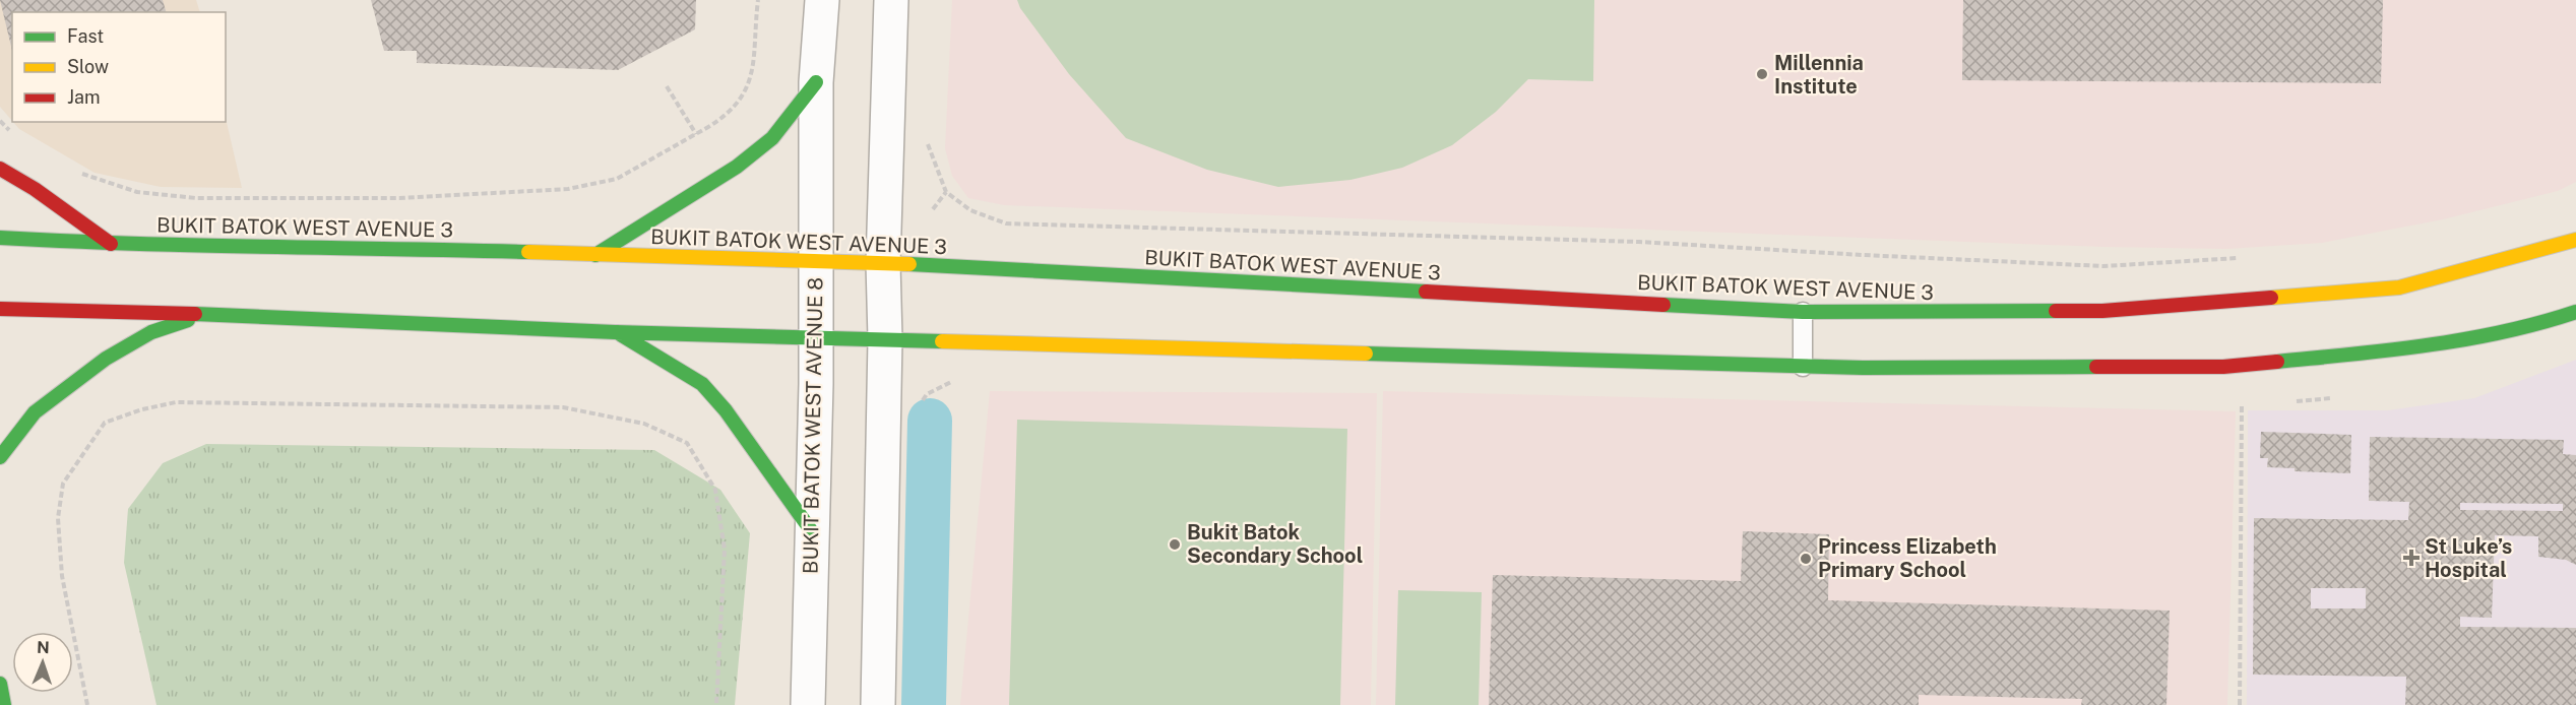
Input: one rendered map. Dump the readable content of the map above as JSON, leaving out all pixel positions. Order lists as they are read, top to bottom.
{
  "streets": {
    "main road": ["BUKIT BATOK WEST AVENUE 3"],
    "street": ["BUKIT BATOK WEST AVENUE 8"]
  },
  "crossings": [
    ["BUKIT BATOK WEST AVENUE 3", "BUKIT BATOK WEST AVENUE 8"]
  ],
  "places": {
    "other": ["Millennia Institute", "Bukit Batok Secondary School", "Princess Elizabeth Primary School"],
    "health": ["St Luke’s Hospital"]
  },
  "legend": ["Fast", "Slow", "Jam"],
  "north": "top"
}
